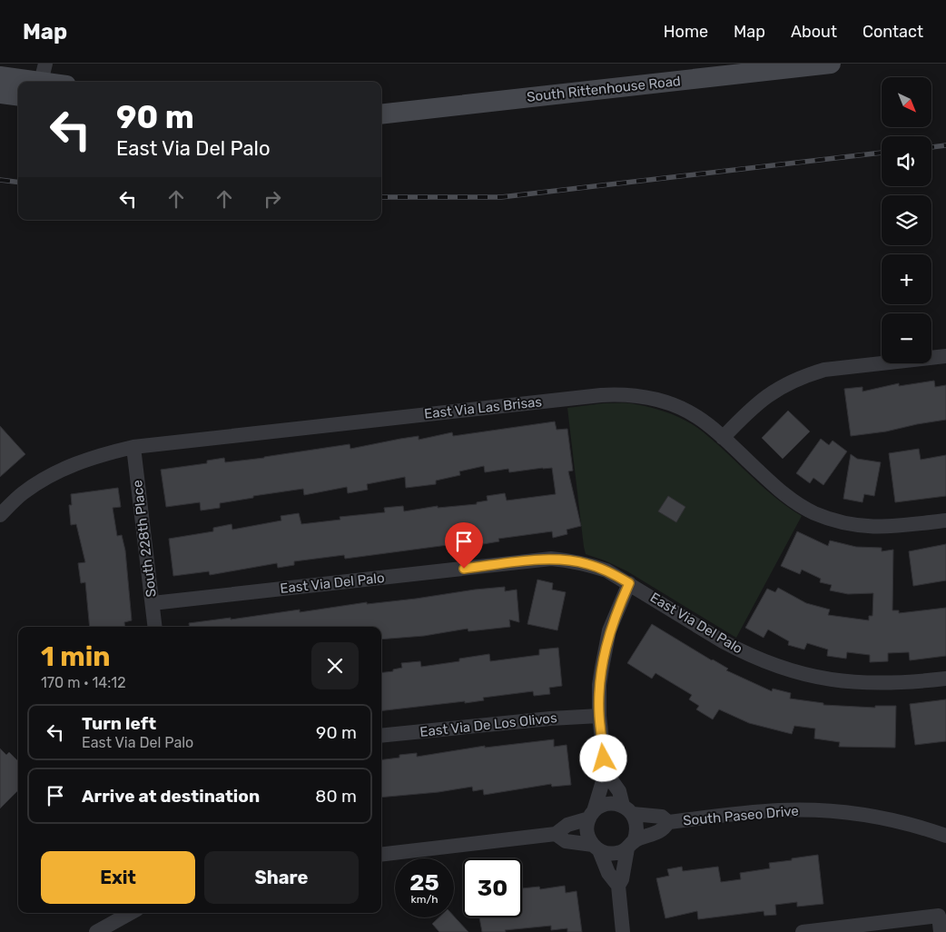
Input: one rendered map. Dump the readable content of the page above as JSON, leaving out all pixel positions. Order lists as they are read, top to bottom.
{
  "streets": {
    "main road": ["South Rittenhouse Road"],
    "street": [
      "East Via Las Brisas",
      "South 228th Place",
      "East Via Del Palo",
      "East Via De Los Olivos",
      "South Paseo Drive"
    ]
  },
  "crossings": [
    ["East Via Las Brisas", "South 228th Place"],
    ["South 228th Place", "East Via Del Palo"]
  ],
  "north": "bottom right",
  "page": {
    "header": "Map",
    "nav": [
      "Home",
      "Map",
      "About",
      "Contact"
    ],
    "map_buttons": ["+", "−"],
    "turn": ["90 m", "East Via Del Palo"],
    "heading": ["1 min", "170 m · 14:12"],
    "list": [
      {
        "name": "Turn left",
        "note": "East Via Del Palo",
        "value": "90 m"
      },
      {
        "name": "Arrive at destination",
        "value": "80 m"
      }
    ],
    "buttons": ["Exit", "Share"],
    "speed": "25 km/h",
    "limit": "30"
  }
}
